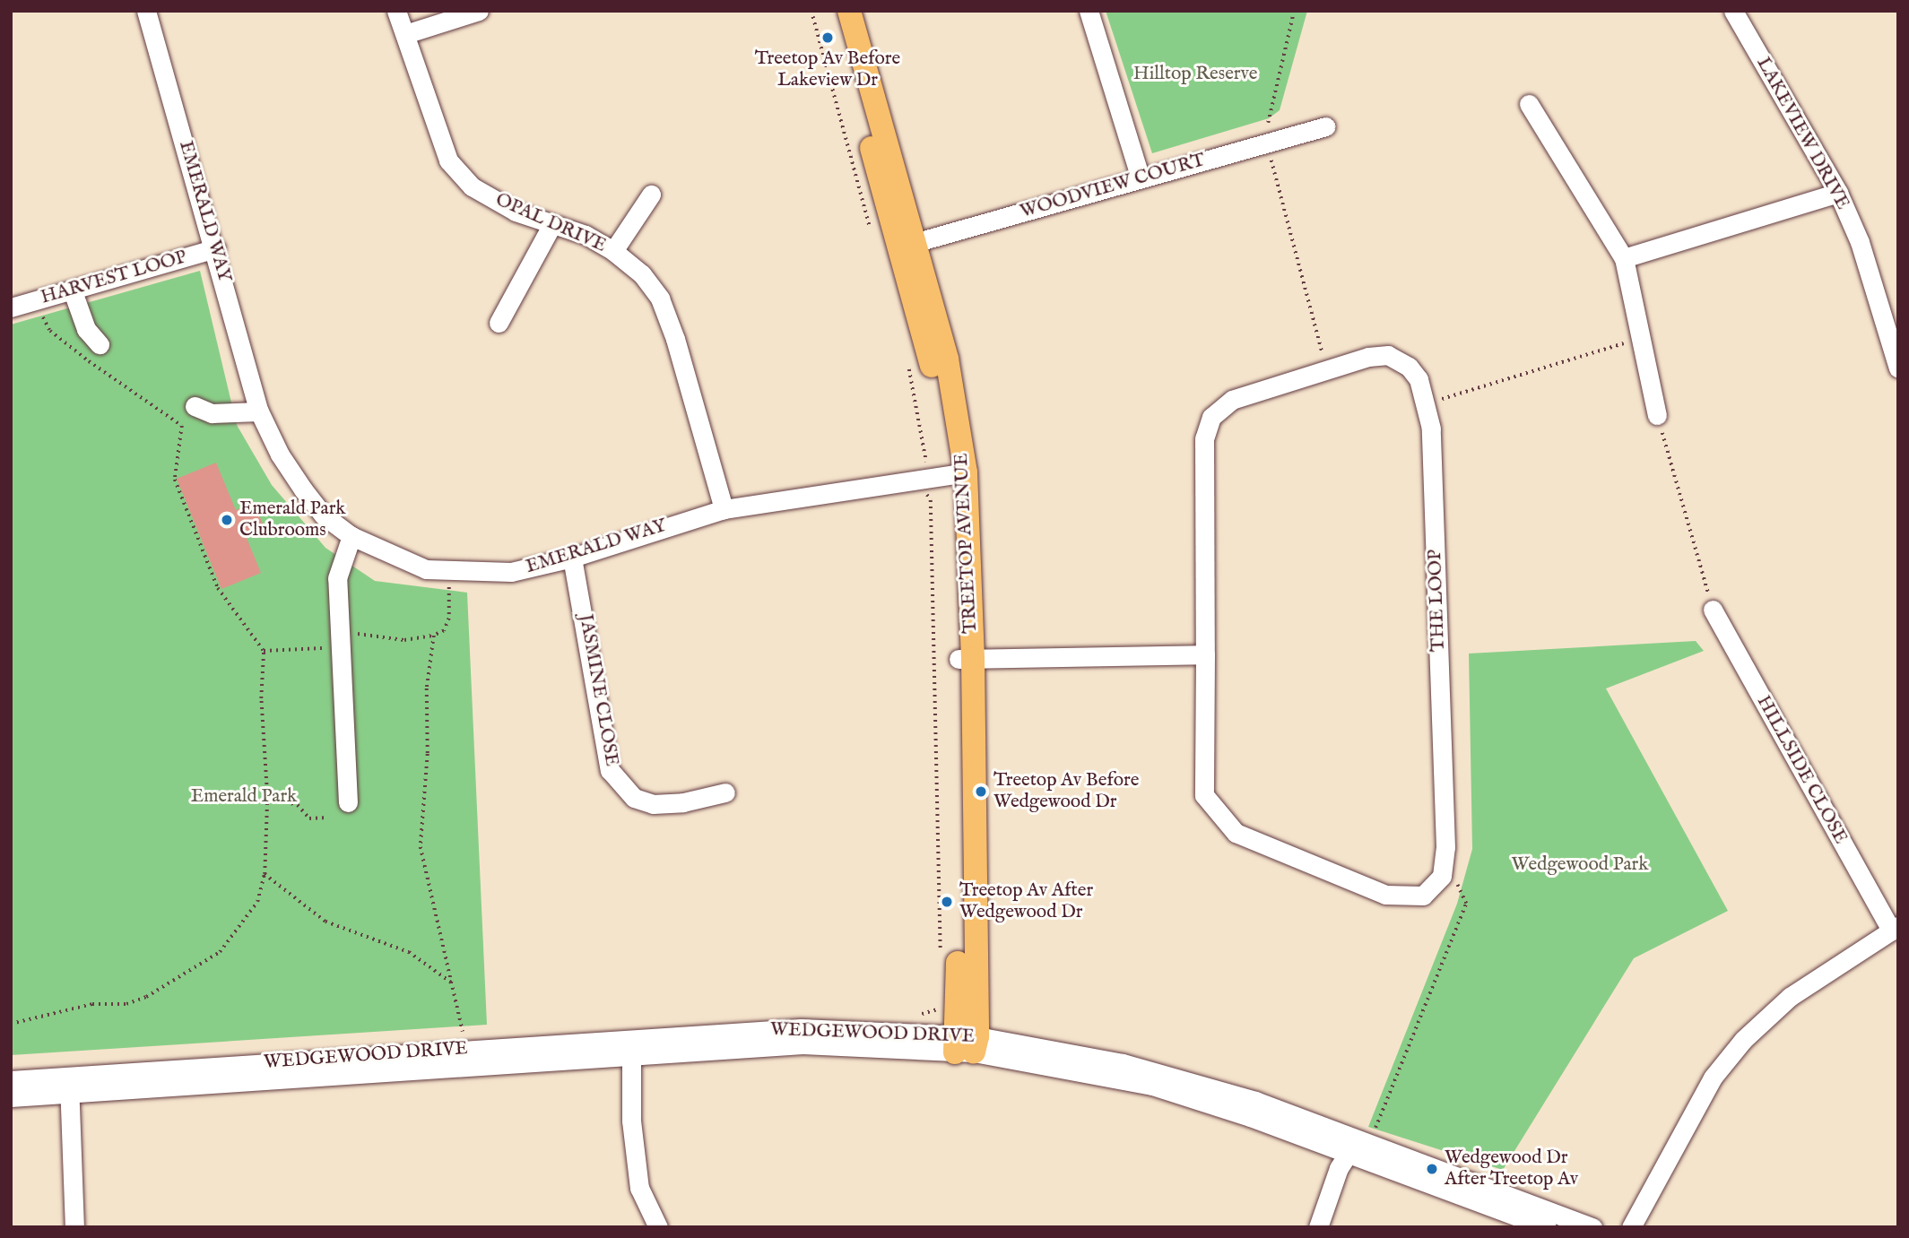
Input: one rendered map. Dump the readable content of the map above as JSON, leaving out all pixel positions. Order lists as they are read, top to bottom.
{
  "streets": {
    "main road": ["TREETOP AVENUE"],
    "street": [
      "LAKEVIEW DRIVE",
      "WOODVIEW COURT",
      "EMERALD WAY",
      "OPAL DRIVE",
      "HARVEST LOOP",
      "THE LOOP",
      "JASMINE CLOSE",
      "HILLSIDE CLOSE",
      "WEDGEWOOD DRIVE"
    ]
  },
  "crossings": [
    ["WOODVIEW COURT", "TREETOP AVENUE"],
    ["EMERALD WAY", "OPAL DRIVE"],
    ["EMERALD WAY", "HARVEST LOOP"],
    ["EMERALD WAY", "TREETOP AVENUE"],
    ["EMERALD WAY", "JASMINE CLOSE"],
    ["TREETOP AVENUE", "WEDGEWOOD DRIVE"]
  ],
  "parks": ["Hilltop Reserve", "Emerald Park", "Wedgewood Park"],
  "places": [
    "Treetop Av Before Lakeview Dr",
    "Emerald Park Clubrooms",
    "Treetop Av Before Wedgewood Dr",
    "Treetop Av After Wedgewood Dr",
    "Wedgewood Dr After Treetop Av"
  ]
}
